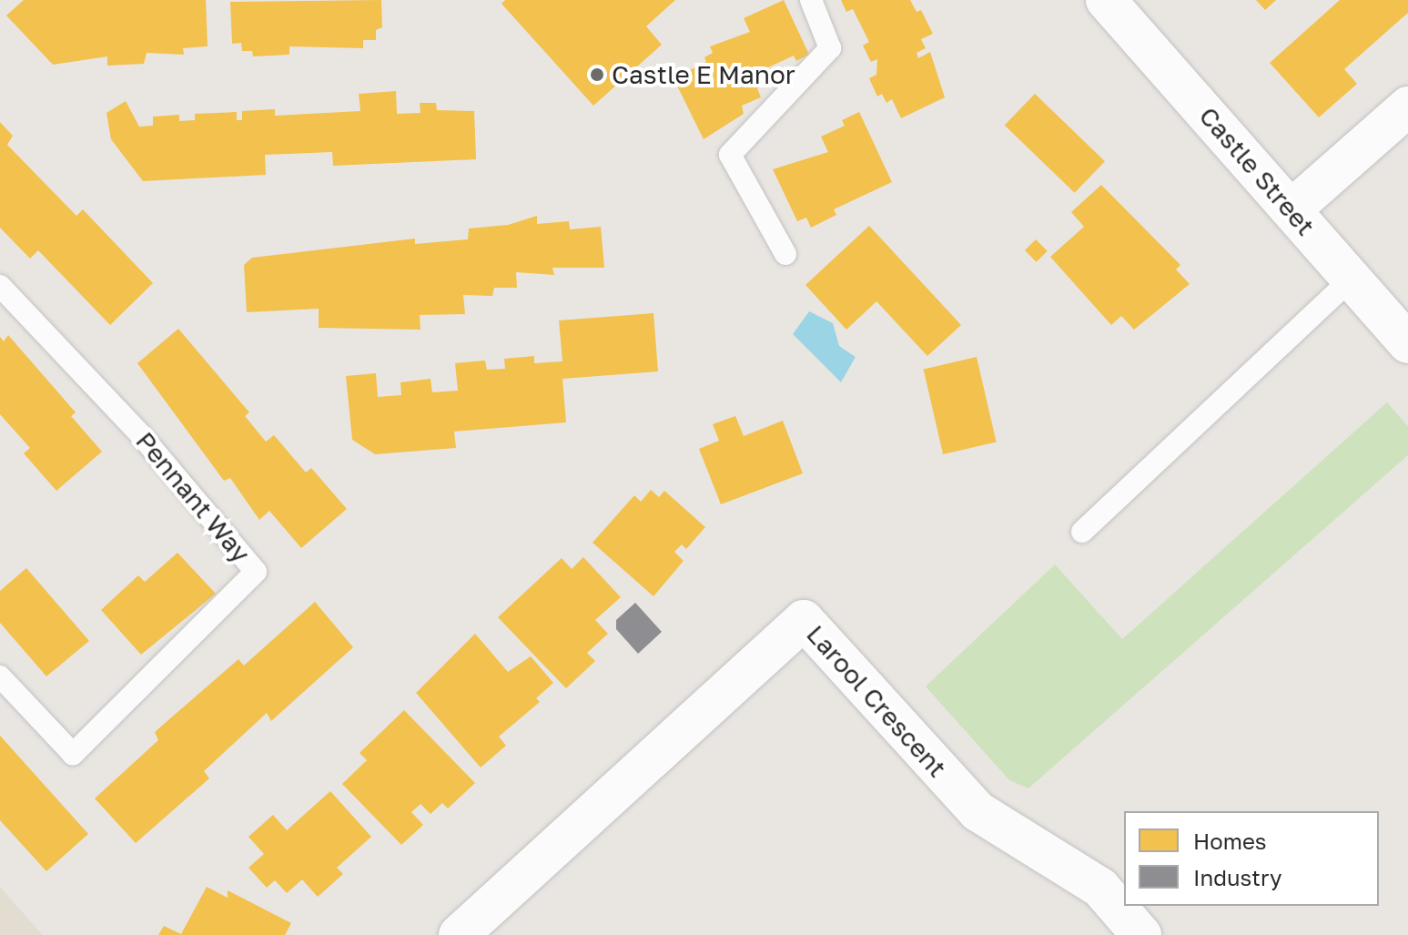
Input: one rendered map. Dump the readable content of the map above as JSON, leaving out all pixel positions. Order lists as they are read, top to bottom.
{
  "streets": {
    "street": ["Castle Street", "Larool Crescent"],
    "lane": ["Pennant Way"]
  },
  "places": ["Castle E Manor"],
  "legend": ["Homes", "Industry"]
}
